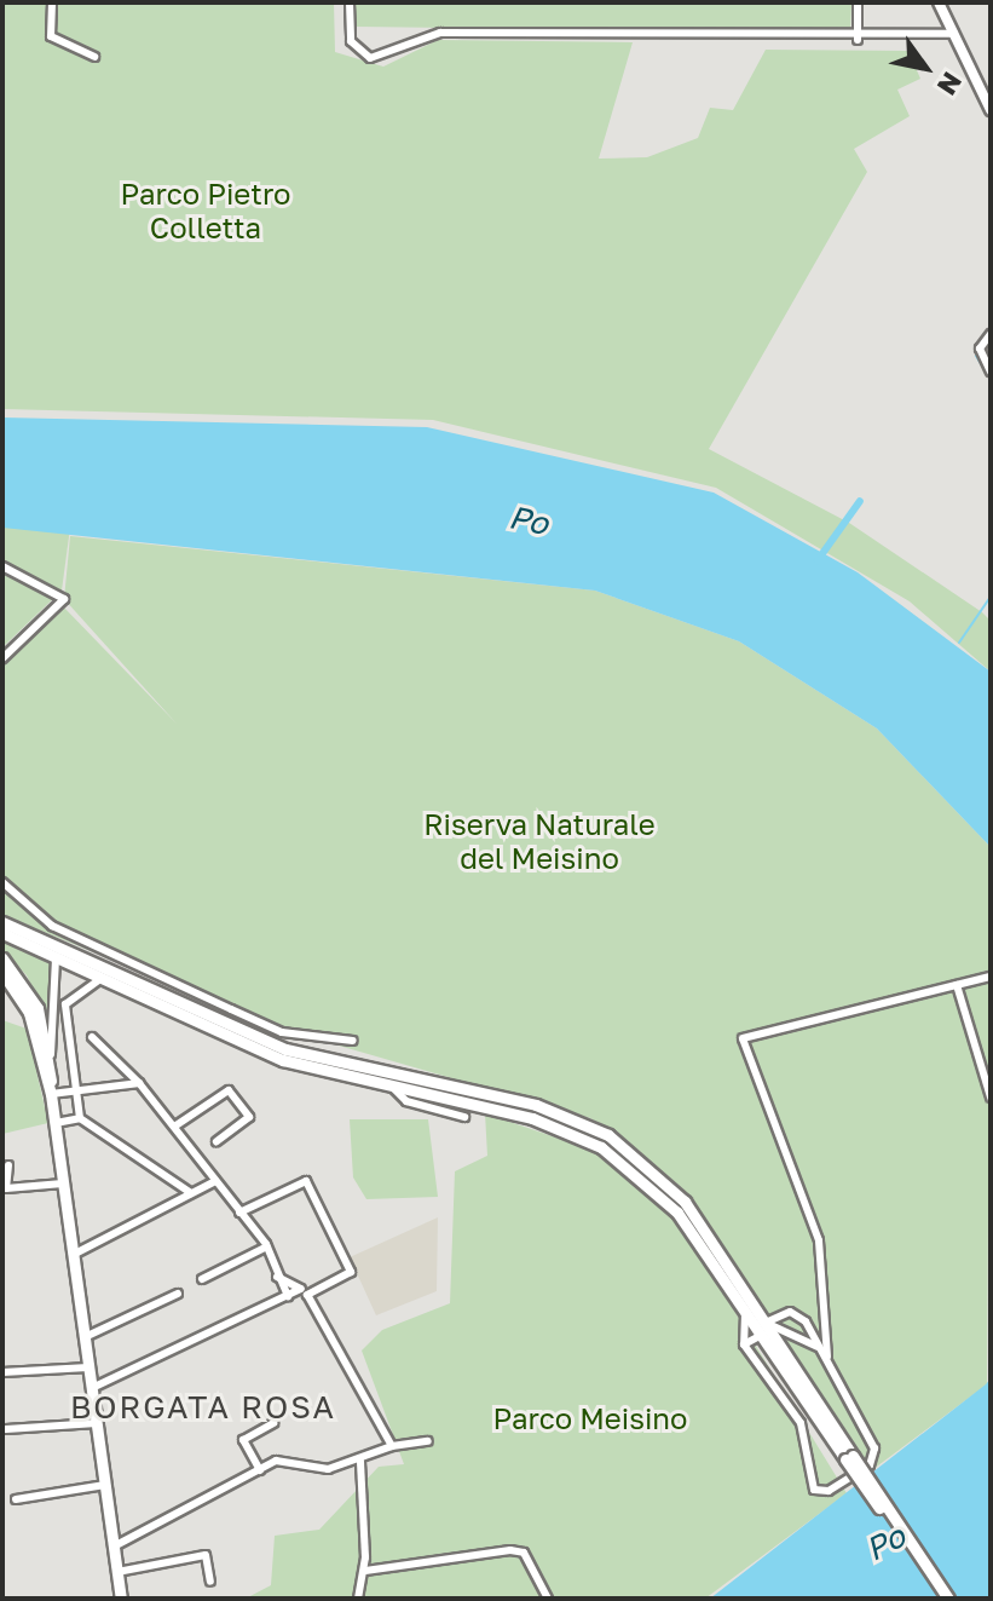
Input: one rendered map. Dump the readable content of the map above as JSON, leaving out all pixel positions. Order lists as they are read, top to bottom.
{
  "districts": ["BORGATA ROSA"],
  "water": ["Po"],
  "parks": ["Parco Pietro Colletta", "Riserva Naturale del Meisino", "Parco Meisino"],
  "north": "bottom right"
}
